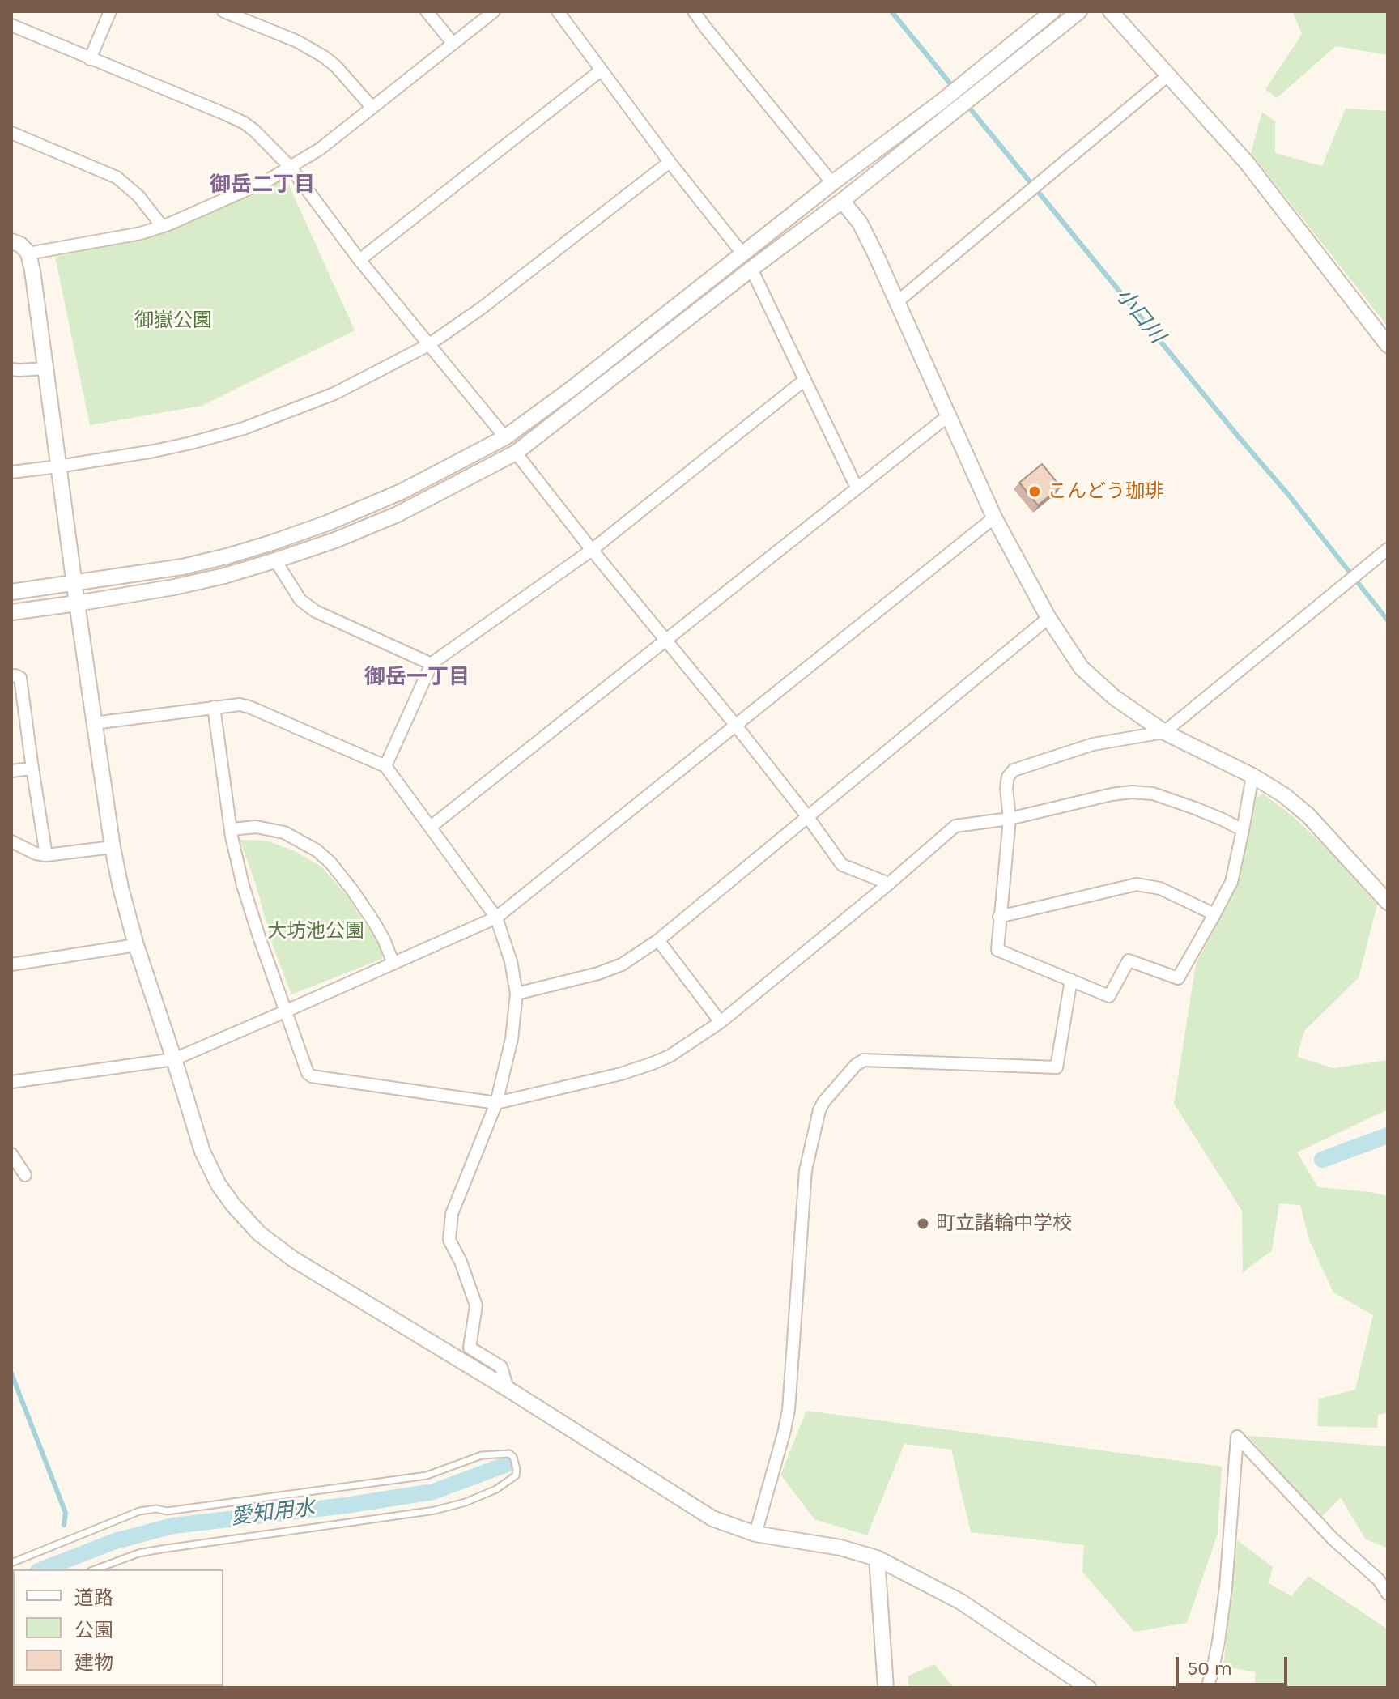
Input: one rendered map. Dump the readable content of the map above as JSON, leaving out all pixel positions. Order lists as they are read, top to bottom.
{
  "districts": ["御岳二丁目", "御岳一丁目"],
  "water": ["小口川", "愛知用水"],
  "parks": ["御嶽公園", "大坊池公園"],
  "places": ["こんどう珈琲", "町立諸輪中学校"],
  "legend": ["道路", "公園", "建物"],
  "scale_bar": "50 m"
}
